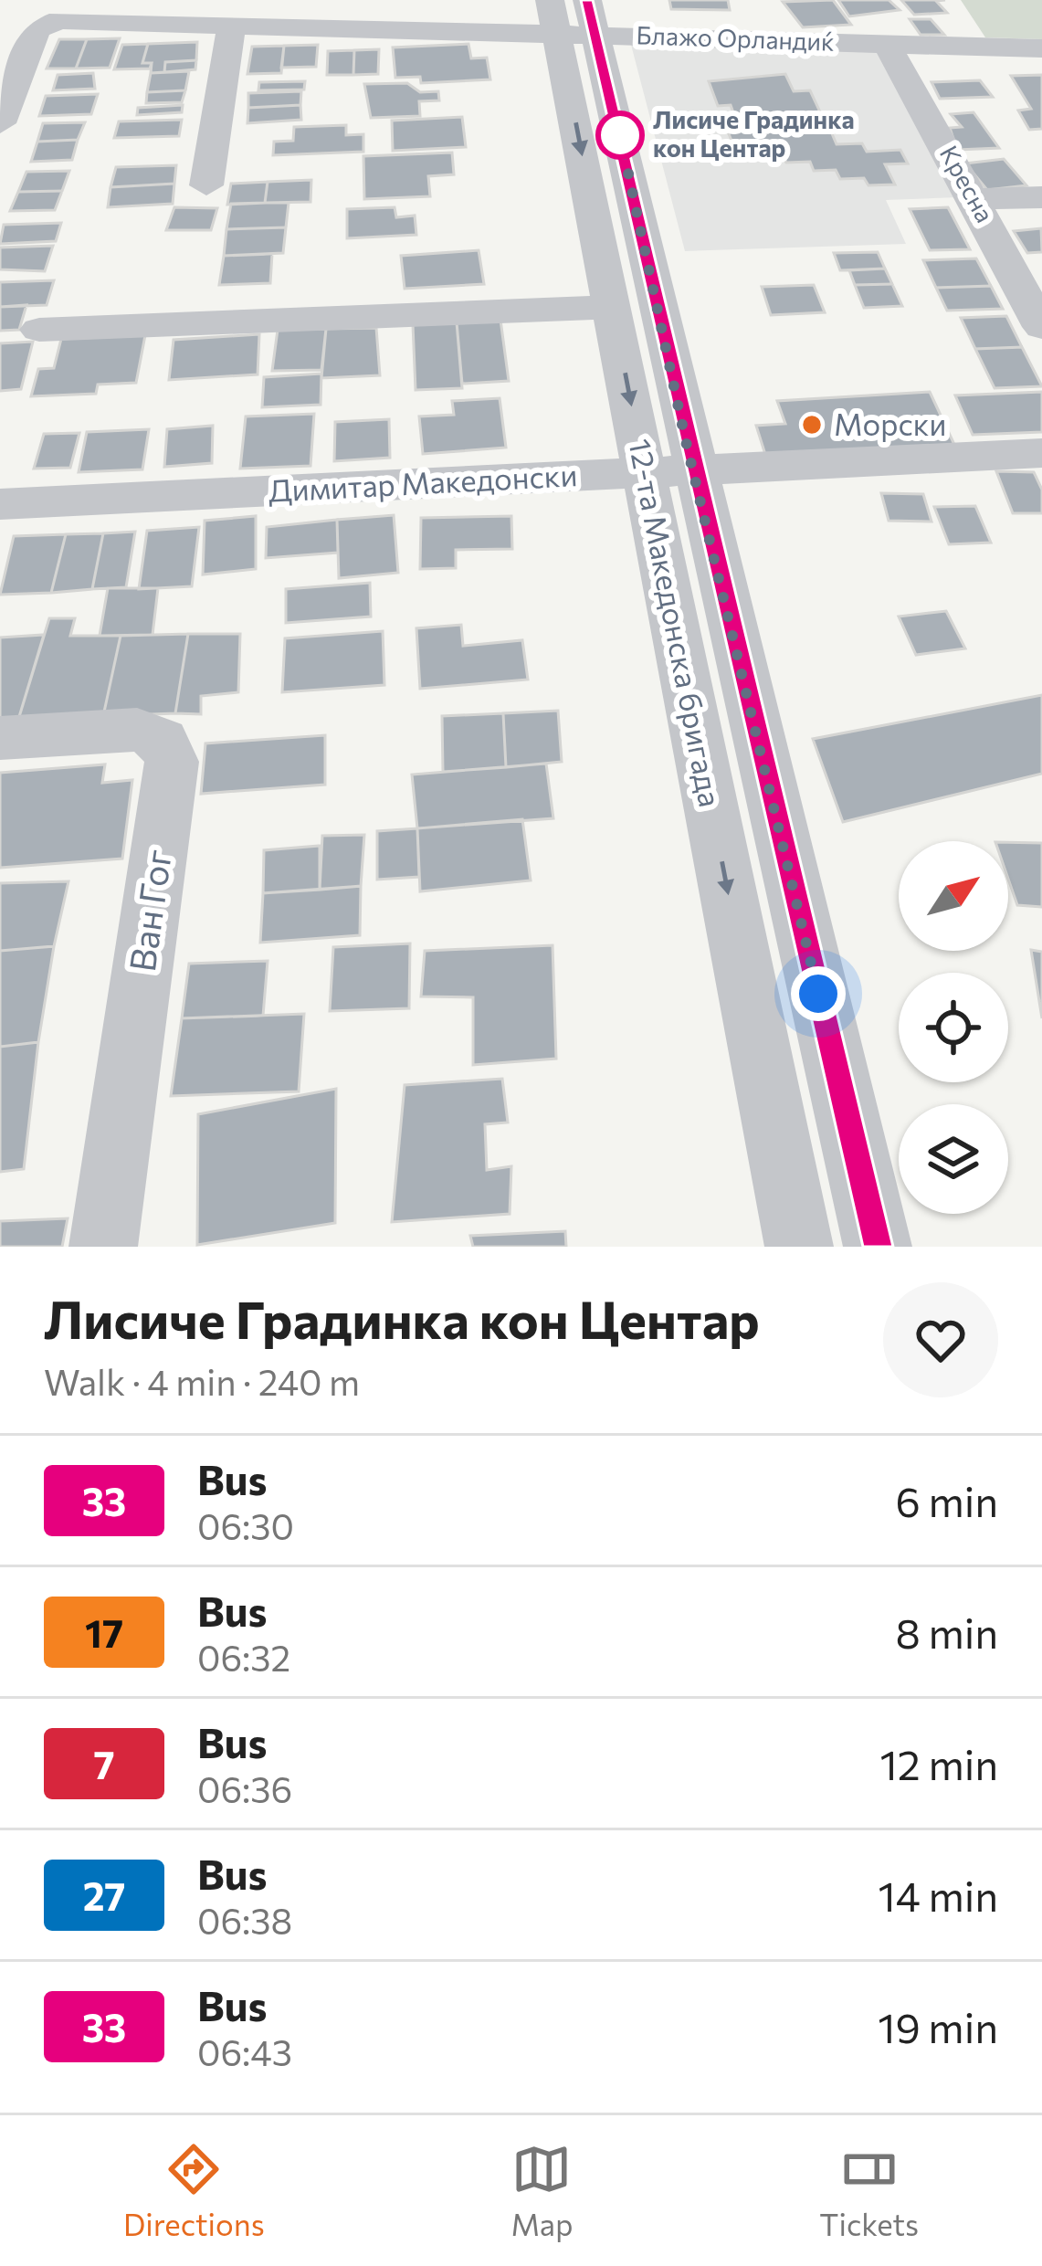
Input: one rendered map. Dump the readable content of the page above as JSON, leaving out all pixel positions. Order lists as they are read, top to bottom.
{
  "streets": {
    "street": [
      "Блажо Орландиќ",
      "Кресна",
      "Димитар Македонски",
      "12-та Македонска бригада",
      "Ван Гог"
    ]
  },
  "crossings": [
    ["Блажо Орландиќ", "Кресна"],
    ["Блажо Орландиќ", "12-та Македонска бригада"],
    ["Димитар Македонски", "12-та Македонска бригада"]
  ],
  "places": ["Лисиче Градинка кон Центар", "Морски"],
  "lines": ["bus line 33"],
  "north": "top right",
  "page": {
    "heading": ["Лисиче Градинка кон Центар", "Walk · 4 min · 240 m"],
    "list": [
      {
        "mark": "33",
        "name": "Bus",
        "note": "06:30",
        "value": "6 min"
      },
      {
        "mark": "17",
        "name": "Bus",
        "note": "06:32",
        "value": "8 min"
      },
      {
        "mark": "7",
        "name": "Bus",
        "note": "06:36",
        "value": "12 min"
      },
      {
        "mark": "27",
        "name": "Bus",
        "note": "06:38",
        "value": "14 min"
      },
      {
        "mark": "33",
        "name": "Bus",
        "note": "06:43",
        "value": "19 min"
      }
    ],
    "tabs": ["Directions", "Map", "Tickets"]
  }
}
